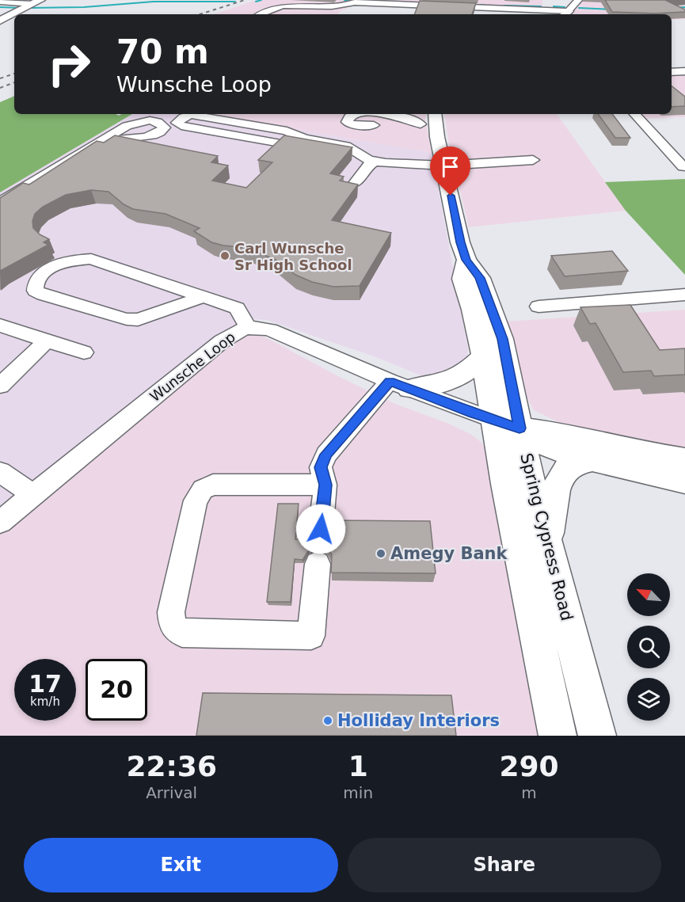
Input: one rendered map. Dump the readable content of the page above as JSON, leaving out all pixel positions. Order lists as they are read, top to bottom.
{
  "streets": {
    "main road": ["Spring Cypress Road"],
    "street": ["Wunsche Loop"]
  },
  "crossings": [
    ["Wunsche Loop", "Spring Cypress Road"]
  ],
  "places": ["Carl Wunsche Sr High School", "Amegy Bank", "Holliday Interiors"],
  "north": "top left",
  "page": {
    "turn": ["70 m", "Wunsche Loop"],
    "speed": "17 km/h",
    "limit": "20",
    "eta": [
      "22:36",
      "Arrival",
      "1",
      "min",
      "290",
      "m"
    ],
    "buttons": ["Exit", "Share"]
  }
}
